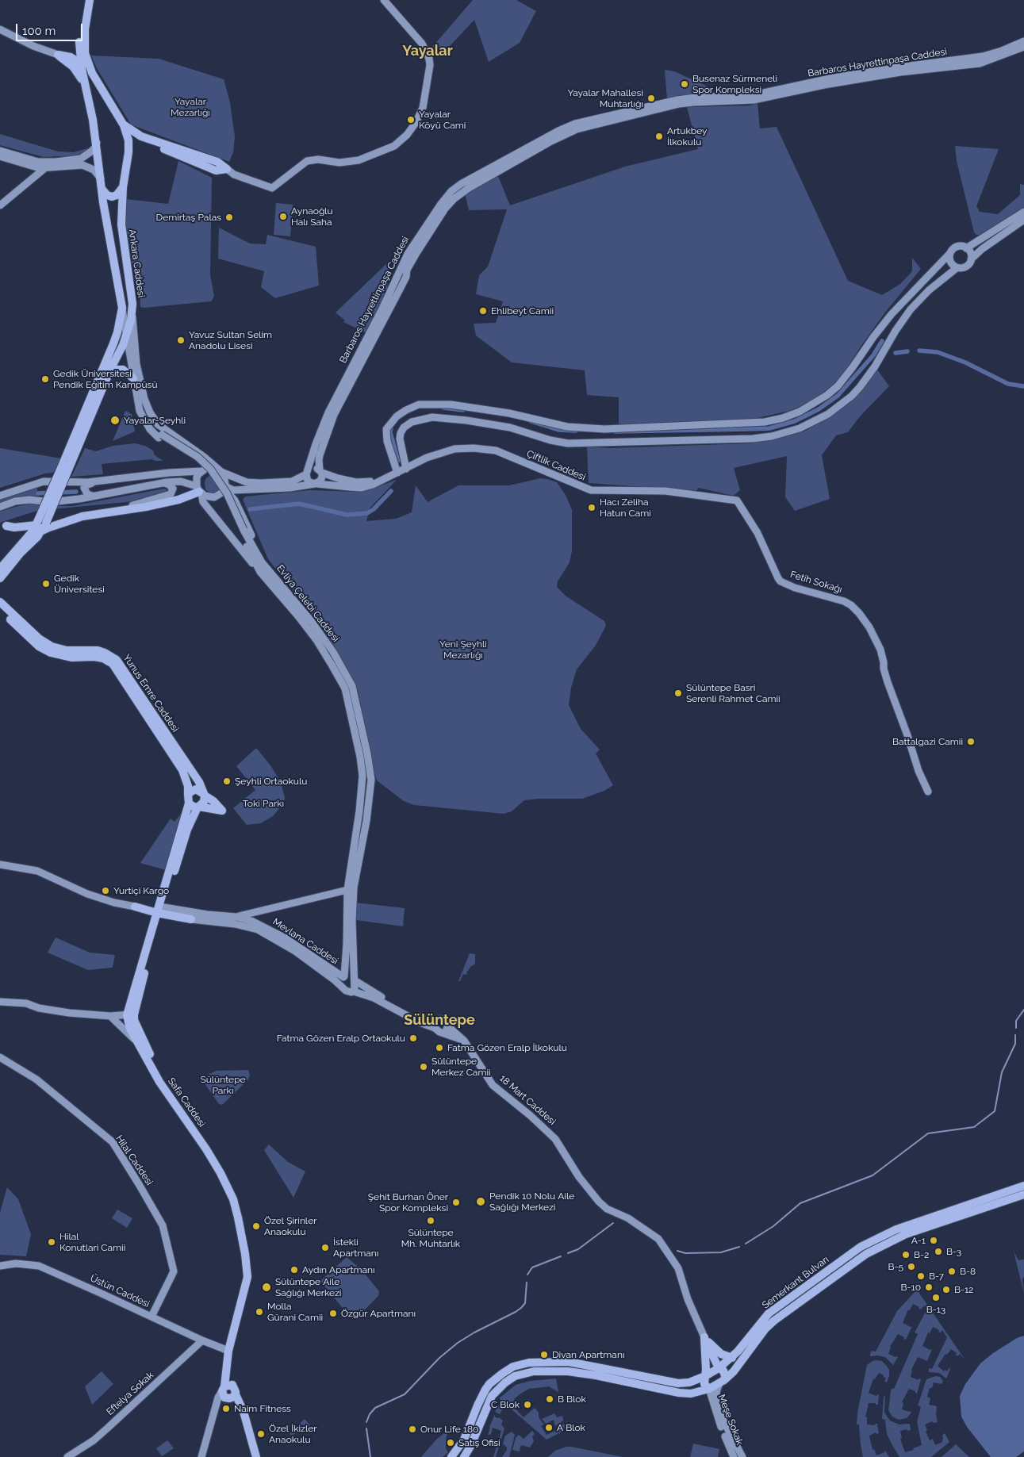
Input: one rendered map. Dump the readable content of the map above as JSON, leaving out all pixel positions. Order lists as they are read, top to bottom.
{
  "streets": {
    "main road": [
      "Ankara Caddesi",
      "Yunus Emre Caddesi",
      "Safa Caddesi",
      "Semerkant Bulvarı"
    ],
    "street": [
      "Barbaros Hayrettinpaşa Caddesi",
      "Çiftlik Caddesi",
      "Fetih Sokağı",
      "Evliya Çelebi Caddesi",
      "Mevlana Caddesi",
      "18 Mart Caddesi",
      "Hilal Caddesi",
      "Üstün Caddesi",
      "Eftelya Sokak",
      "Meşe Sokak"
    ]
  },
  "crossings": [
    ["Barbaros Hayrettinpaşa Caddesi", "Çiftlik Caddesi"],
    ["Çiftlik Caddesi", "Fetih Sokağı"],
    ["Çiftlik Caddesi", "Evliya Çelebi Caddesi"],
    ["Evliya Çelebi Caddesi", "Mevlana Caddesi"],
    ["Yunus Emre Caddesi", "Mevlana Caddesi"],
    ["Yunus Emre Caddesi", "Safa Caddesi"],
    ["Safa Caddesi", "Üstün Caddesi"],
    ["Hilal Caddesi", "Üstün Caddesi"],
    ["Semerkant Bulvarı", "Meşe Sokak"],
    ["Üstün Caddesi", "Eftelya Sokak"]
  ],
  "districts": ["Yayalar", "Sülüntepe"],
  "parks": [
    "Yayalar Mezarlığı",
    "Yeni Şeyhli Mezarlığı",
    "Toki Parkı",
    "Sülüntepe Parkı"
  ],
  "places": [
    "Busenaz Sürmeneli Spor Kompleksi",
    "Yayalar Mahallesi Muhtarlığı",
    "Yayalar Köyü Cami",
    "Artukbey İlkokulu",
    "Aynaoğlu Halı Saha",
    "Demirtaş Palas",
    "Ehlibeyt Camii",
    "Yavuz Sultan Selim Anadolu Lisesi",
    "Gedik Üniversitesi Pendik Eğitim Kampüsü",
    "Yayalar-Şeyhli",
    "Hacı Zeliha Hatun Cami",
    "Gedik Üniversitesi",
    "Sülüntepe Basri Serenli Rahmet Camii",
    "Battalgazi Camii",
    "Şeyhli Ortaokulu",
    "Yurtiçi Kargo",
    "Fatma Gözen Eralp Ortaokulu",
    "Fatma Gözen Eralp İlkokulu",
    "Sülüntepe Merkez Camii",
    "Pendik 10 Nolu Aile Sağlığı Merkezi",
    "Şehit Burhan Öner Spor Kompleksi",
    "Sülüntepe Mh. Muhtarlık",
    "Özel Şirinler Anaokulu",
    "A-1",
    "Hilal Konutlari Camii",
    "İstekli Apartmanı",
    "B-3",
    "B-2",
    "B-5",
    "Aydın Apartmanı",
    "B-8",
    "B-7",
    "Sülüntepe Aile Sağlığı Merkezi",
    "B-10",
    "B-12",
    "B-13",
    "Molla Gürani Camii",
    "Özgür Apartmanı",
    "Divan Apartmanı",
    "B Blok",
    "C Blok",
    "Naim Fitness",
    "A Blok",
    "Onur Life 180",
    "Özel İkizler Anaokulu",
    "Satış Ofisi"
  ],
  "scale_bar": "100 m"
}
